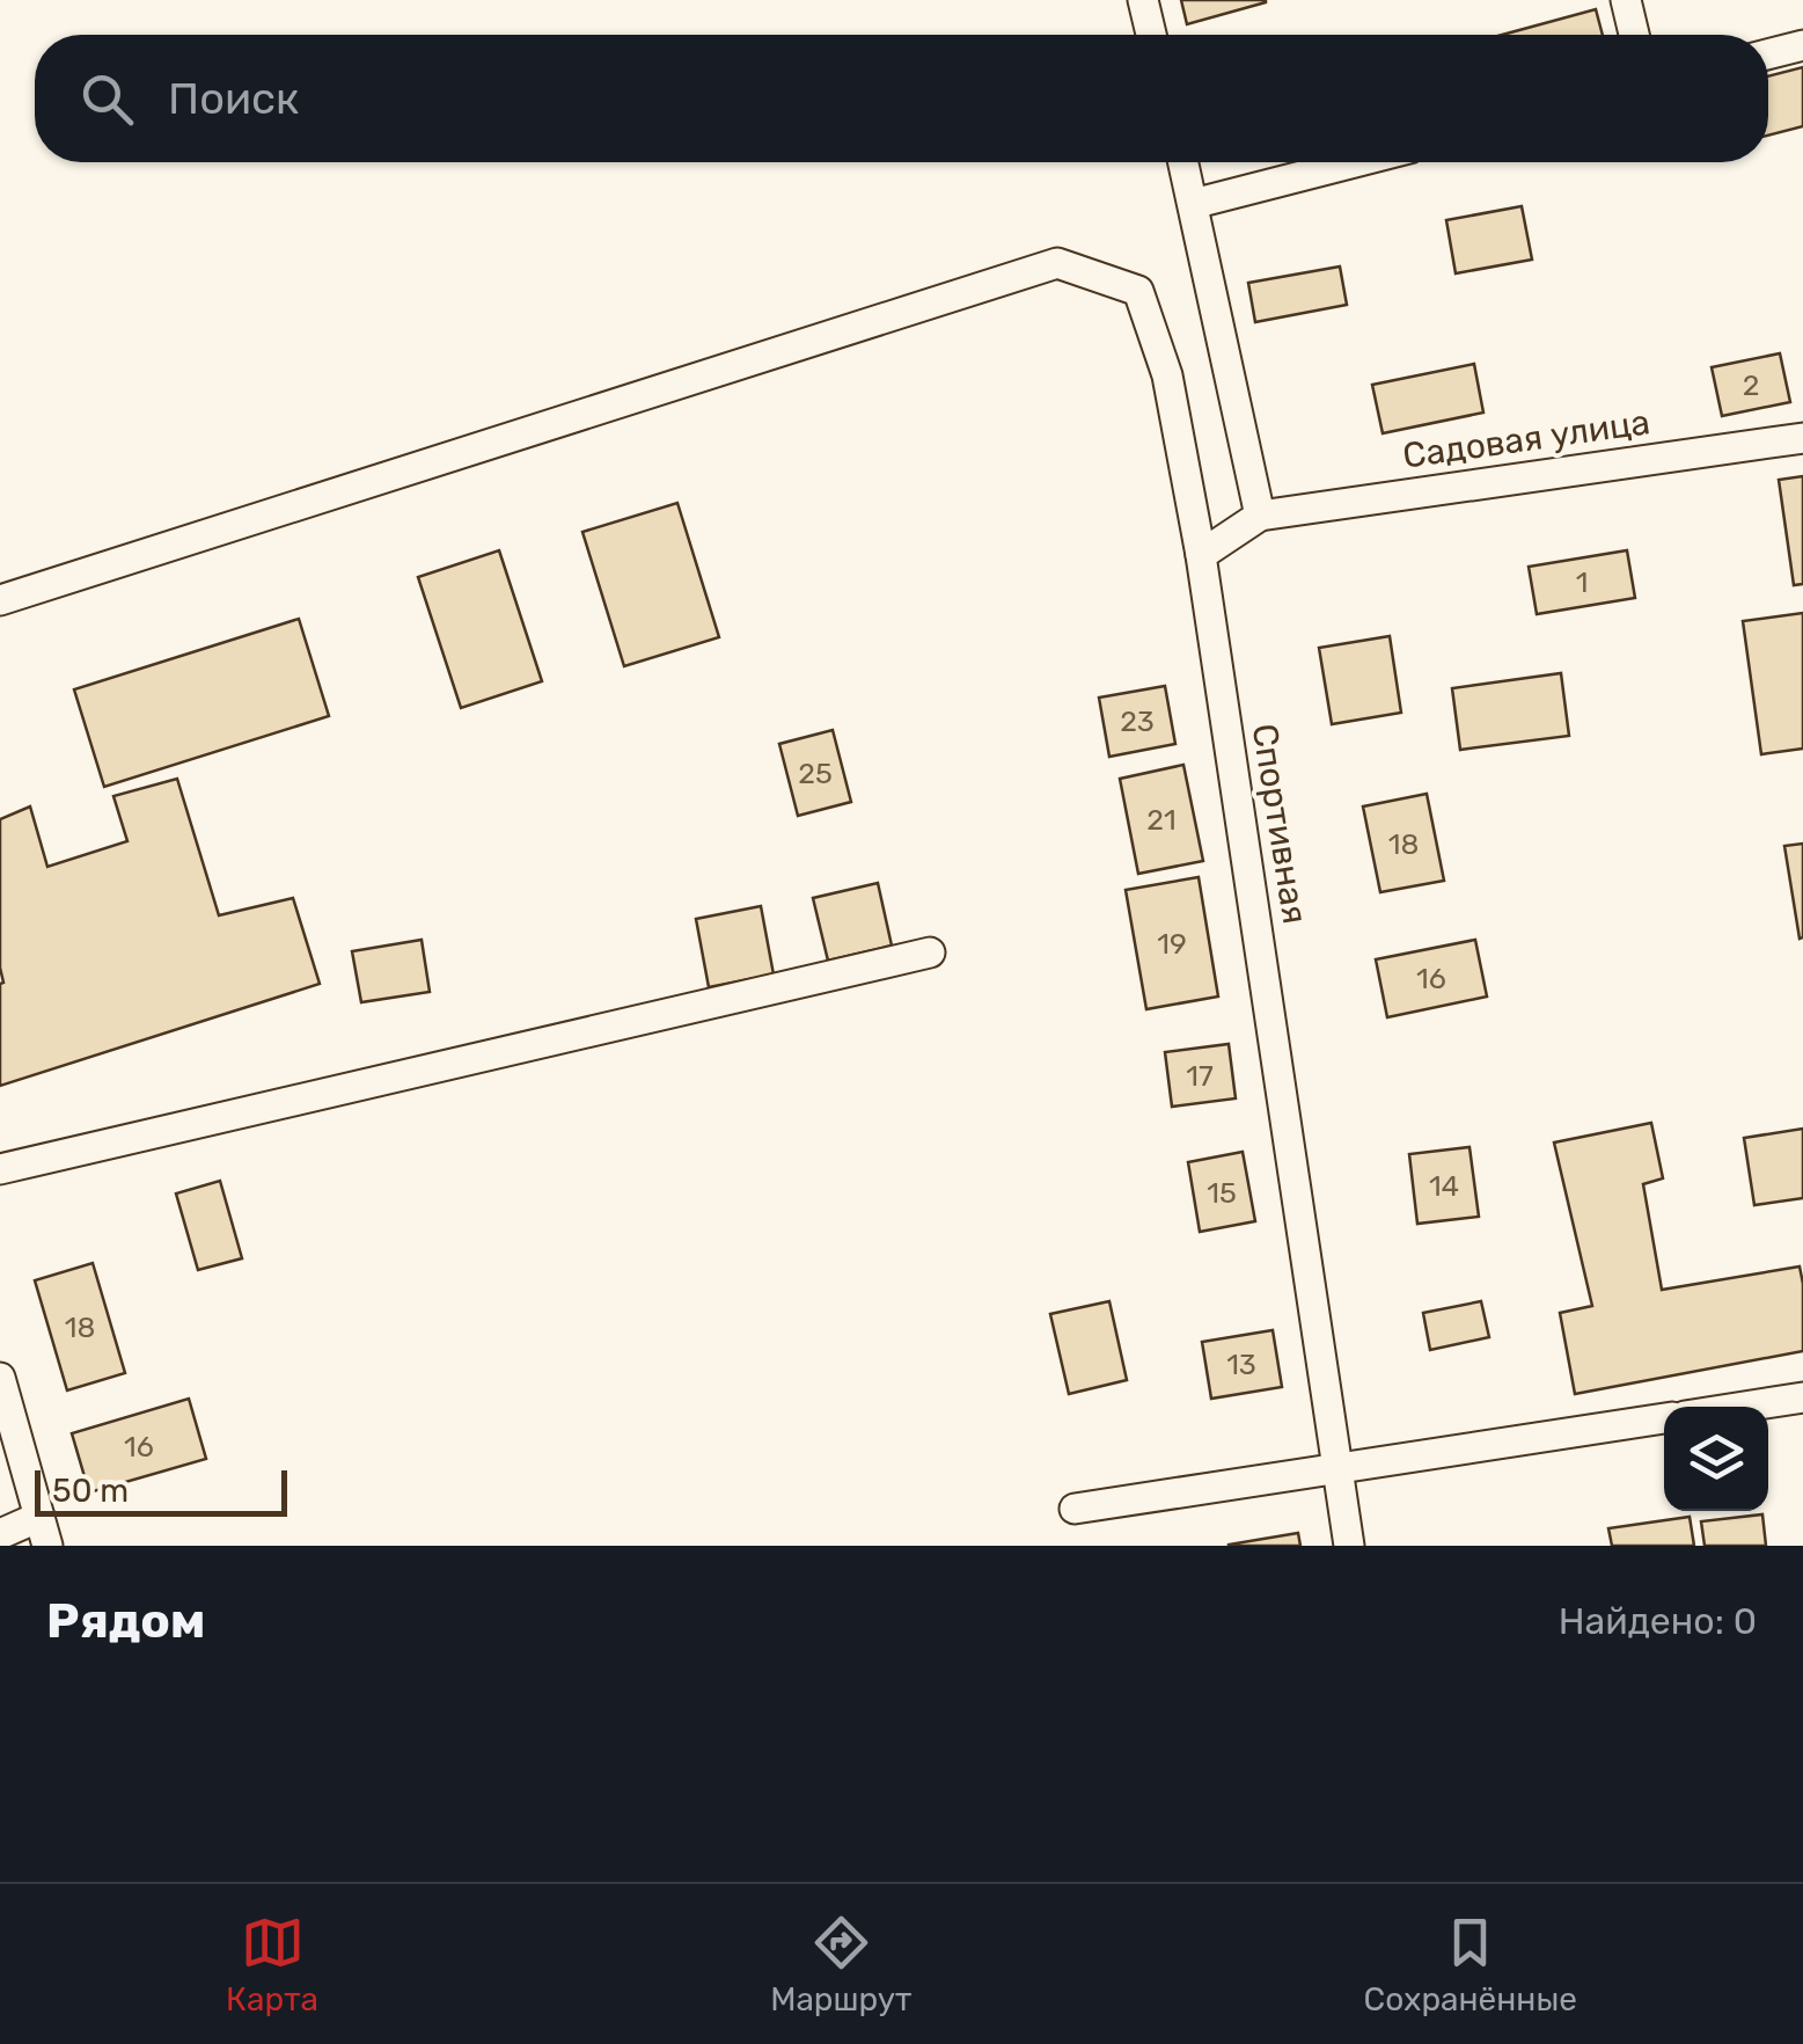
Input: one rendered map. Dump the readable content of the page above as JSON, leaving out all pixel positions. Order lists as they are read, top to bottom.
{
  "streets": {
    "street": ["Садовая улица", "Спортивная"]
  },
  "house_numbers": [
    "2",
    "1",
    "23",
    "25",
    "21",
    "18",
    "19",
    "16",
    "17",
    "14",
    "15",
    "18",
    "13",
    "16"
  ],
  "scale_bar": "50 m",
  "page": {
    "search": "Поиск",
    "scale": "50 m",
    "heading": ["Рядом", "Найдено: 0"],
    "nav": ["Карта", "Маршрут", "Сохранённые"]
  }
}
